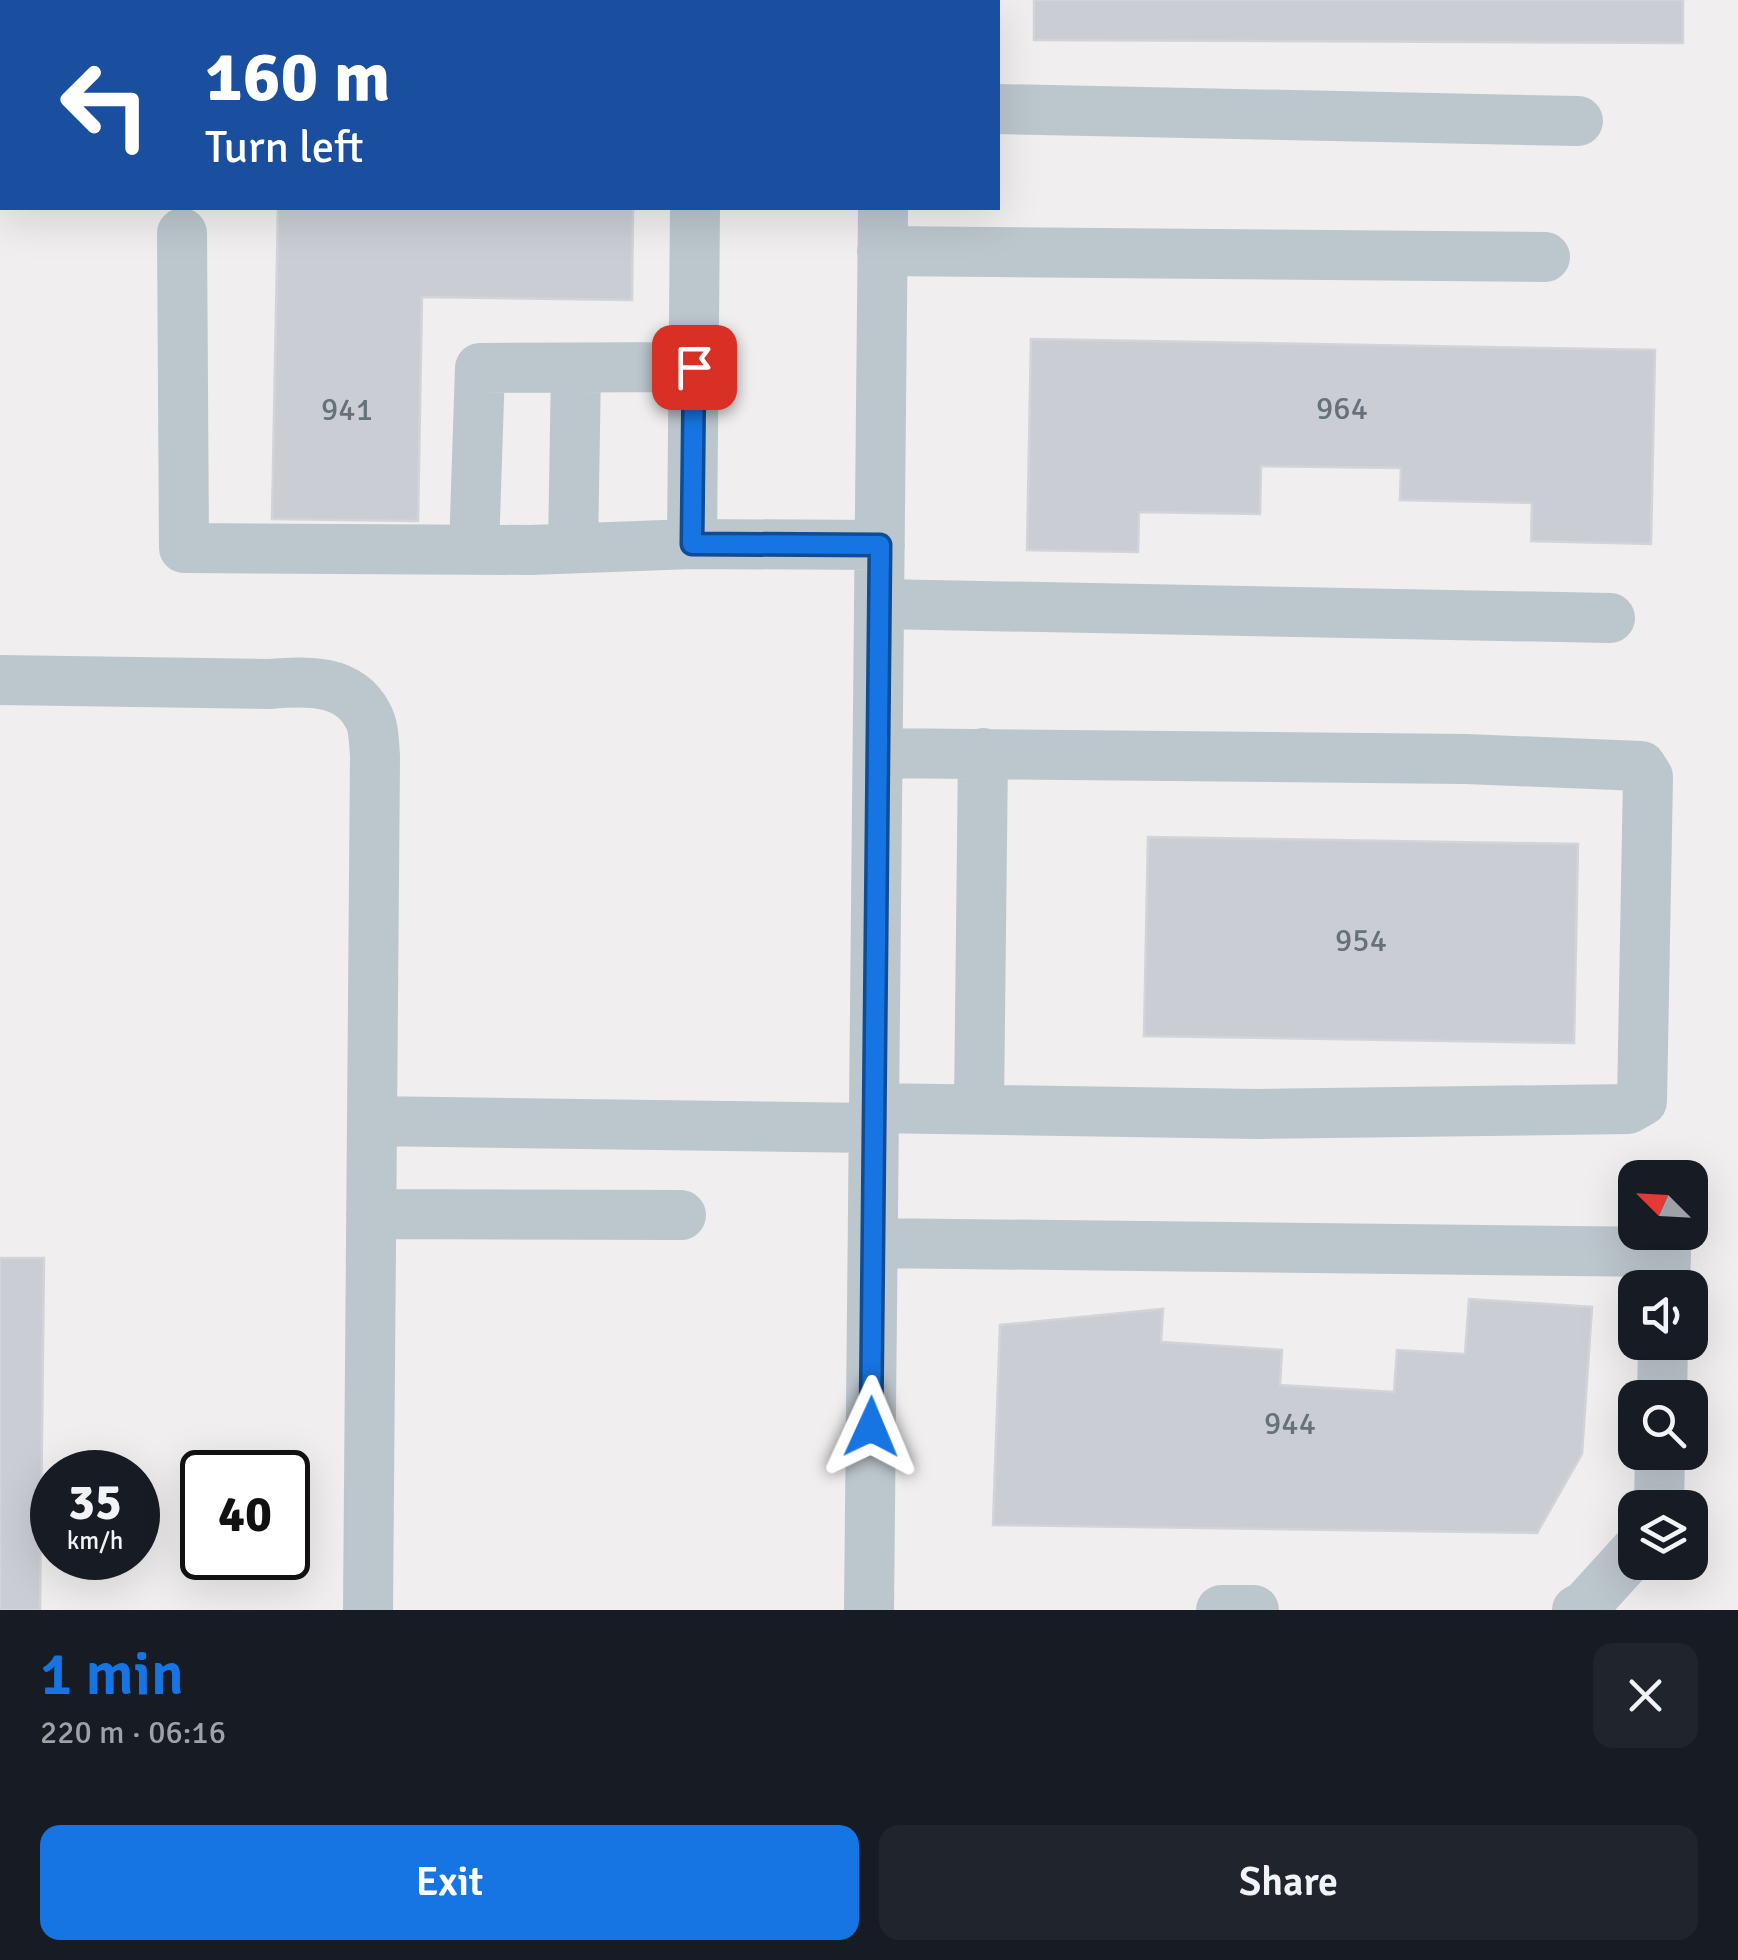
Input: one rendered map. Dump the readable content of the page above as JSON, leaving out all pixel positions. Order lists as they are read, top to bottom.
{
  "house_numbers": [
    "964",
    "941",
    "954",
    "944"
  ],
  "north": "top left",
  "page": {
    "turn": ["160 m", "Turn left"],
    "speed": "35 km/h",
    "limit": "40",
    "heading": ["1 min", "220 m · 06:16"],
    "buttons": ["Exit", "Share"]
  }
}
